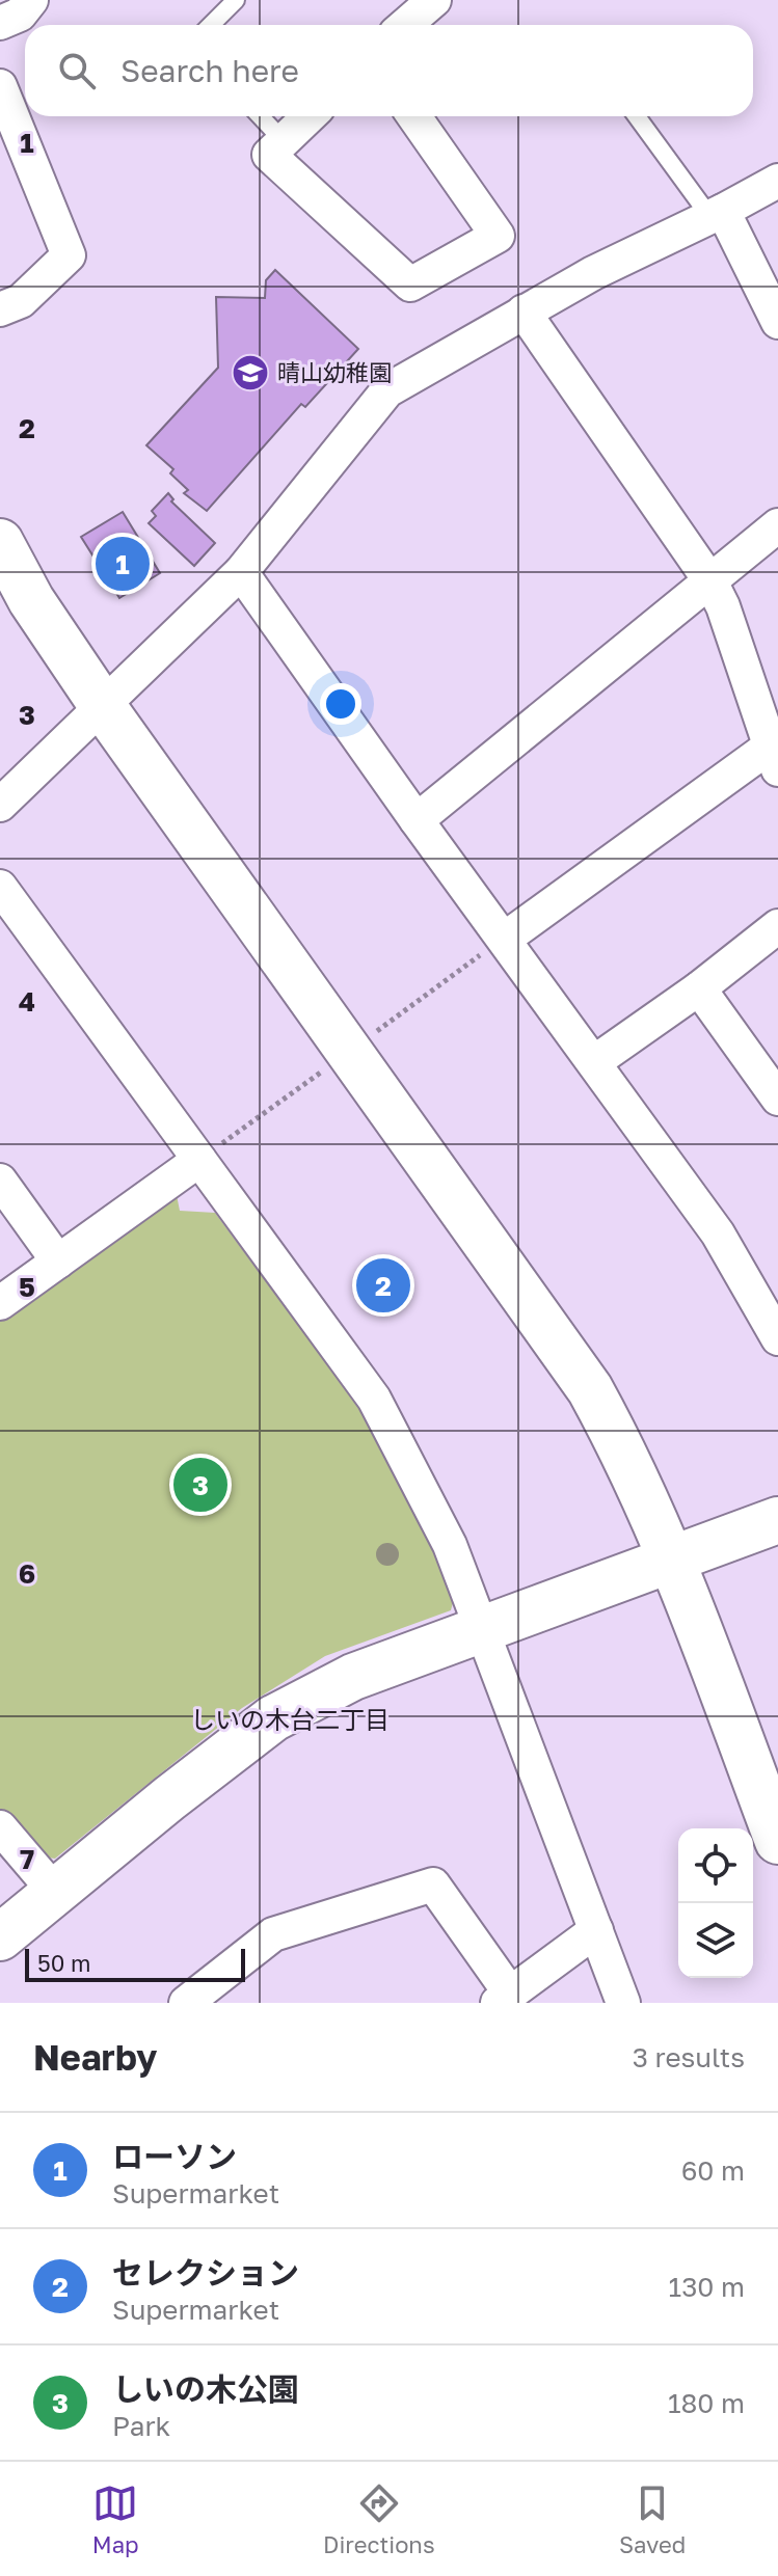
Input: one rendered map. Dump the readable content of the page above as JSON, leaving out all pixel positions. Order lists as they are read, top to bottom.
{
  "districts": ["しいの木台二丁目"],
  "places": {
    "school or university": ["晴山幼稚園"]
  },
  "scale_bar": "50 m",
  "page": {
    "search": "Search here",
    "pins": ["1", "2", "3"],
    "scale": "50 m",
    "heading": ["Nearby", "3 results"],
    "list": [
      {
        "mark": "1",
        "name": "ローソン",
        "note": "Supermarket",
        "value": "60 m"
      },
      {
        "mark": "2",
        "name": "セレクション",
        "note": "Supermarket",
        "value": "130 m"
      },
      {
        "mark": "3",
        "name": "しいの木公園",
        "note": "Park",
        "value": "180 m"
      }
    ],
    "nav": ["Map", "Directions", "Saved"]
  },
  "grid": {
    "rows": [
      "1",
      "2",
      "3",
      "4",
      "5",
      "6",
      "7"
    ]
  }
}
